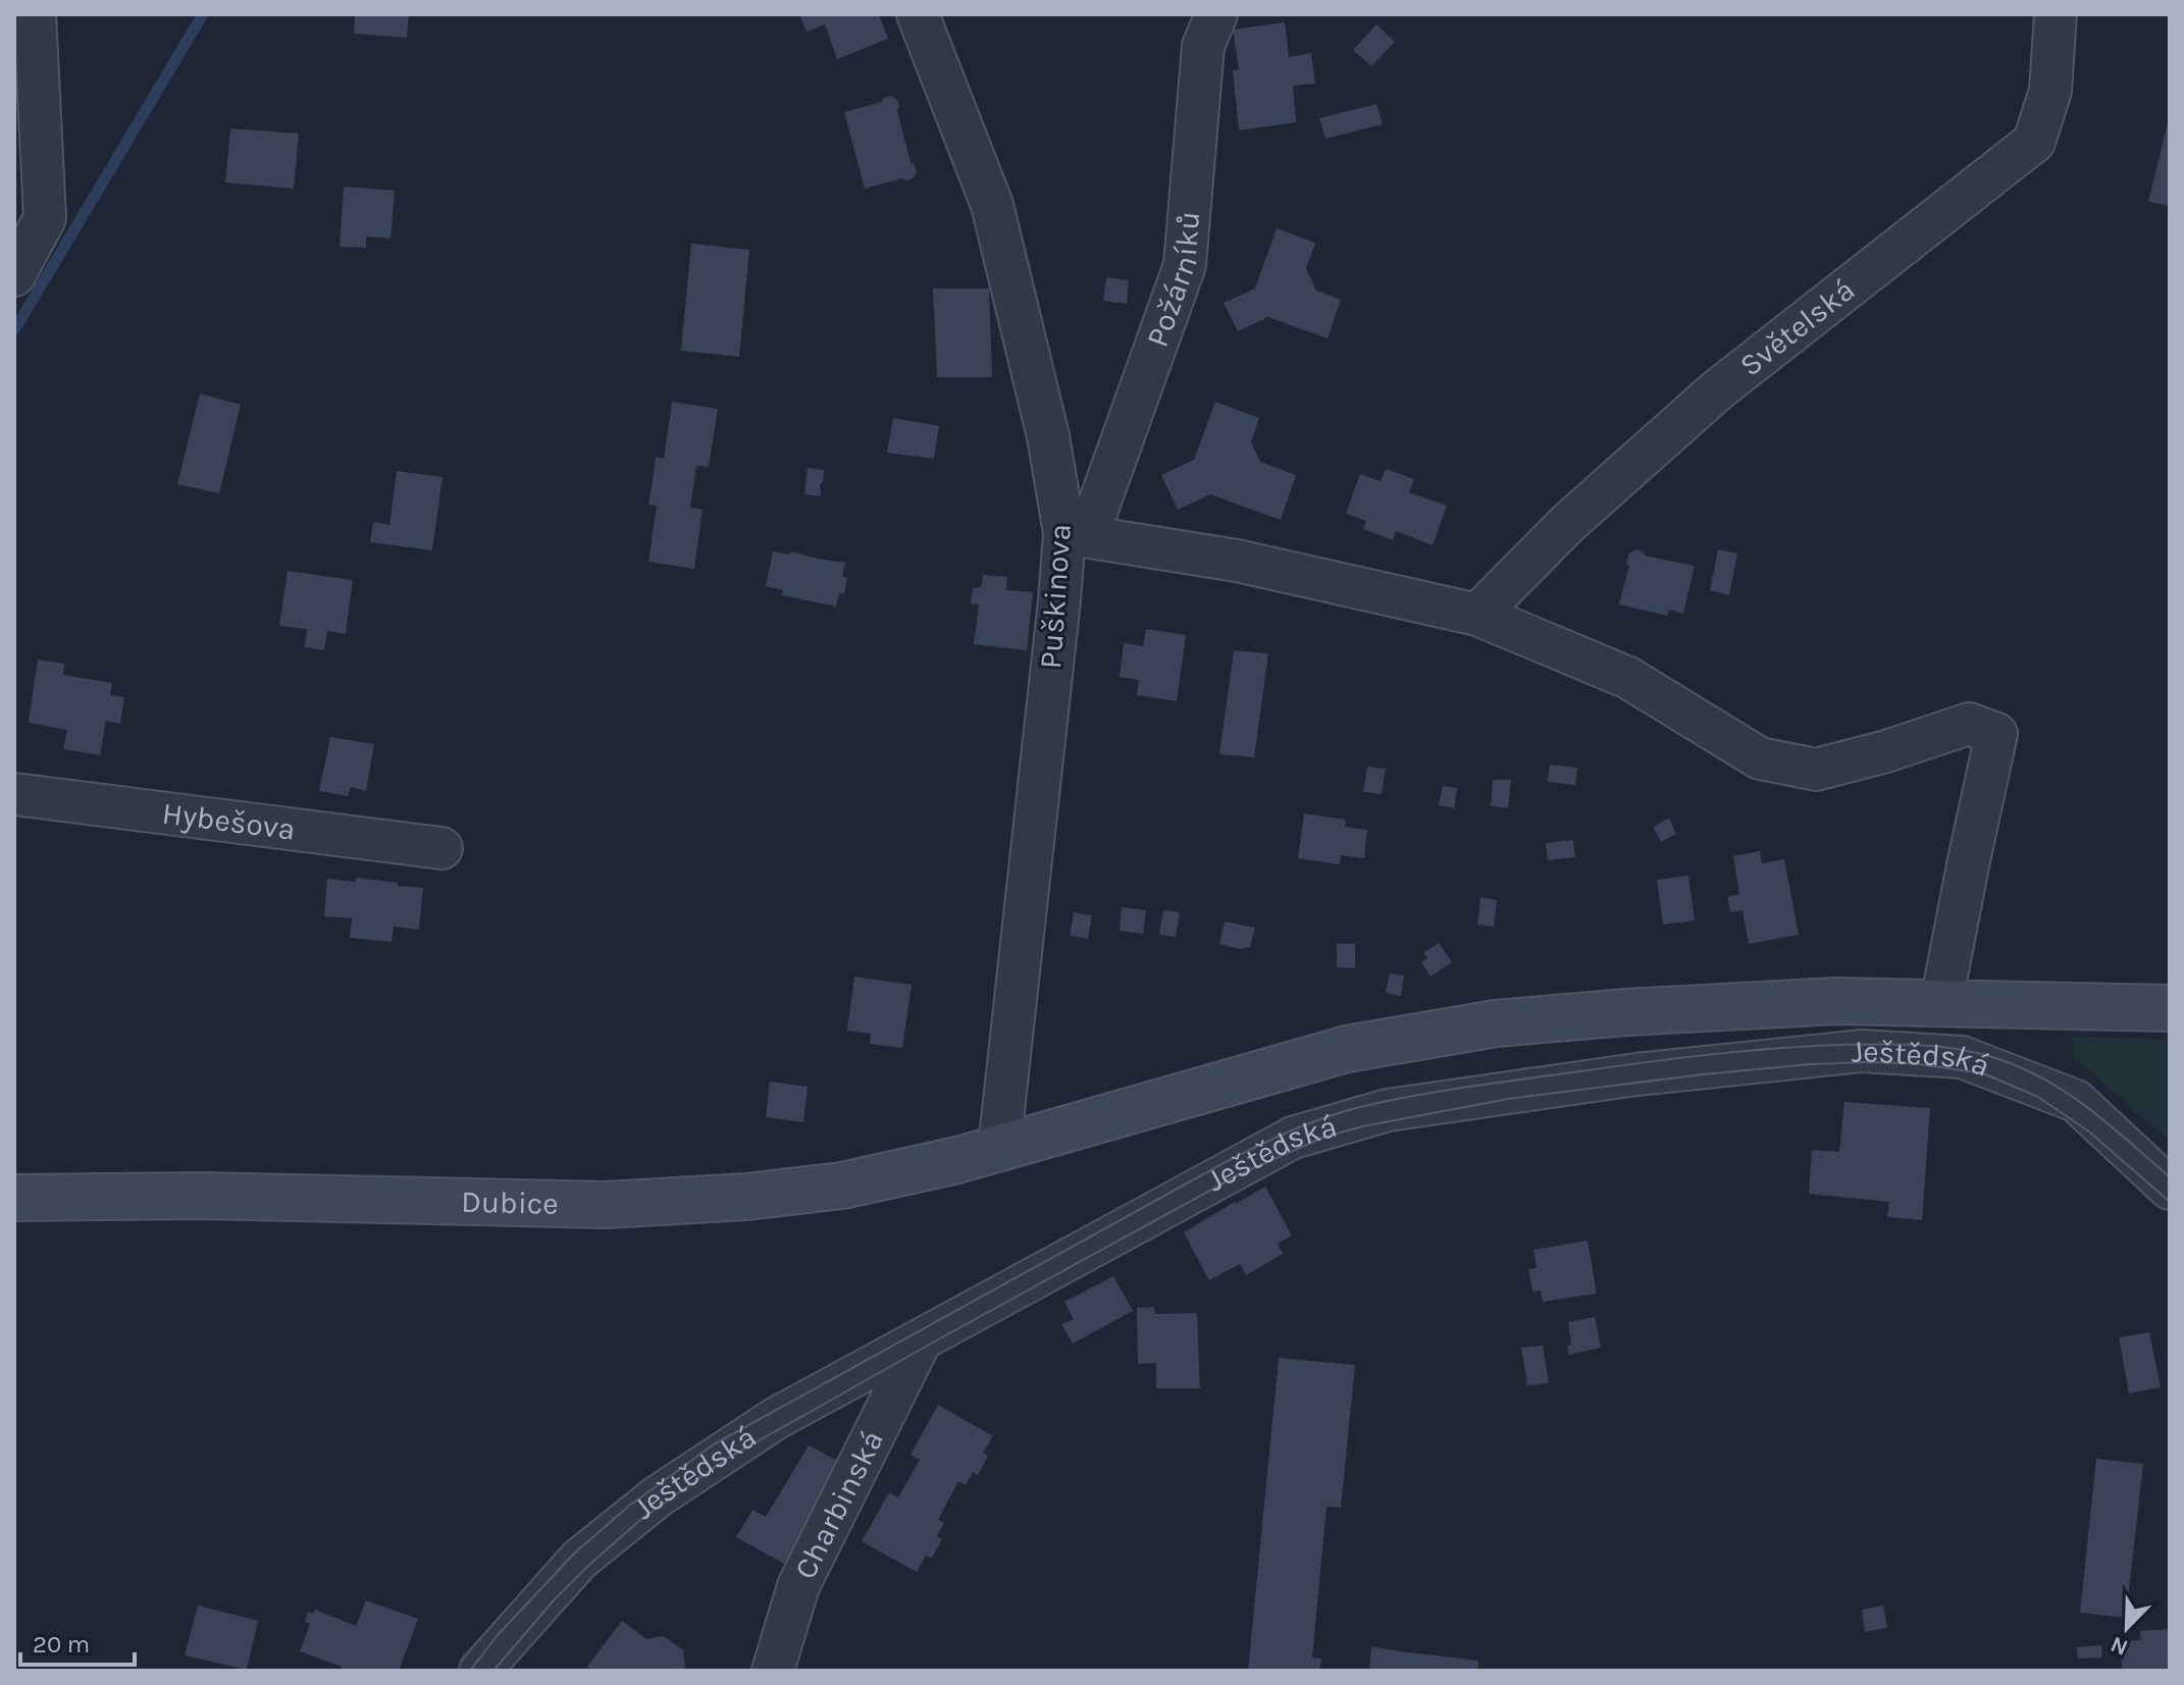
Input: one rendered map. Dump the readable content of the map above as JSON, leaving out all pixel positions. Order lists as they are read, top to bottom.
{
  "streets": {
    "street": [
      "Požárníků",
      "Světelská",
      "Puškinova",
      "Hybešova",
      "Ještědská",
      "Dubice",
      "Charbinská"
    ]
  },
  "crossings": [
    ["Požárníků", "Puškinova"],
    ["Puškinova", "Ještědská"],
    ["Puškinova", "Dubice"],
    ["Ještědská", "Dubice"],
    ["Ještědská", "Charbinská"]
  ],
  "scale_bar": "20 m",
  "north": "bottom left"
}
